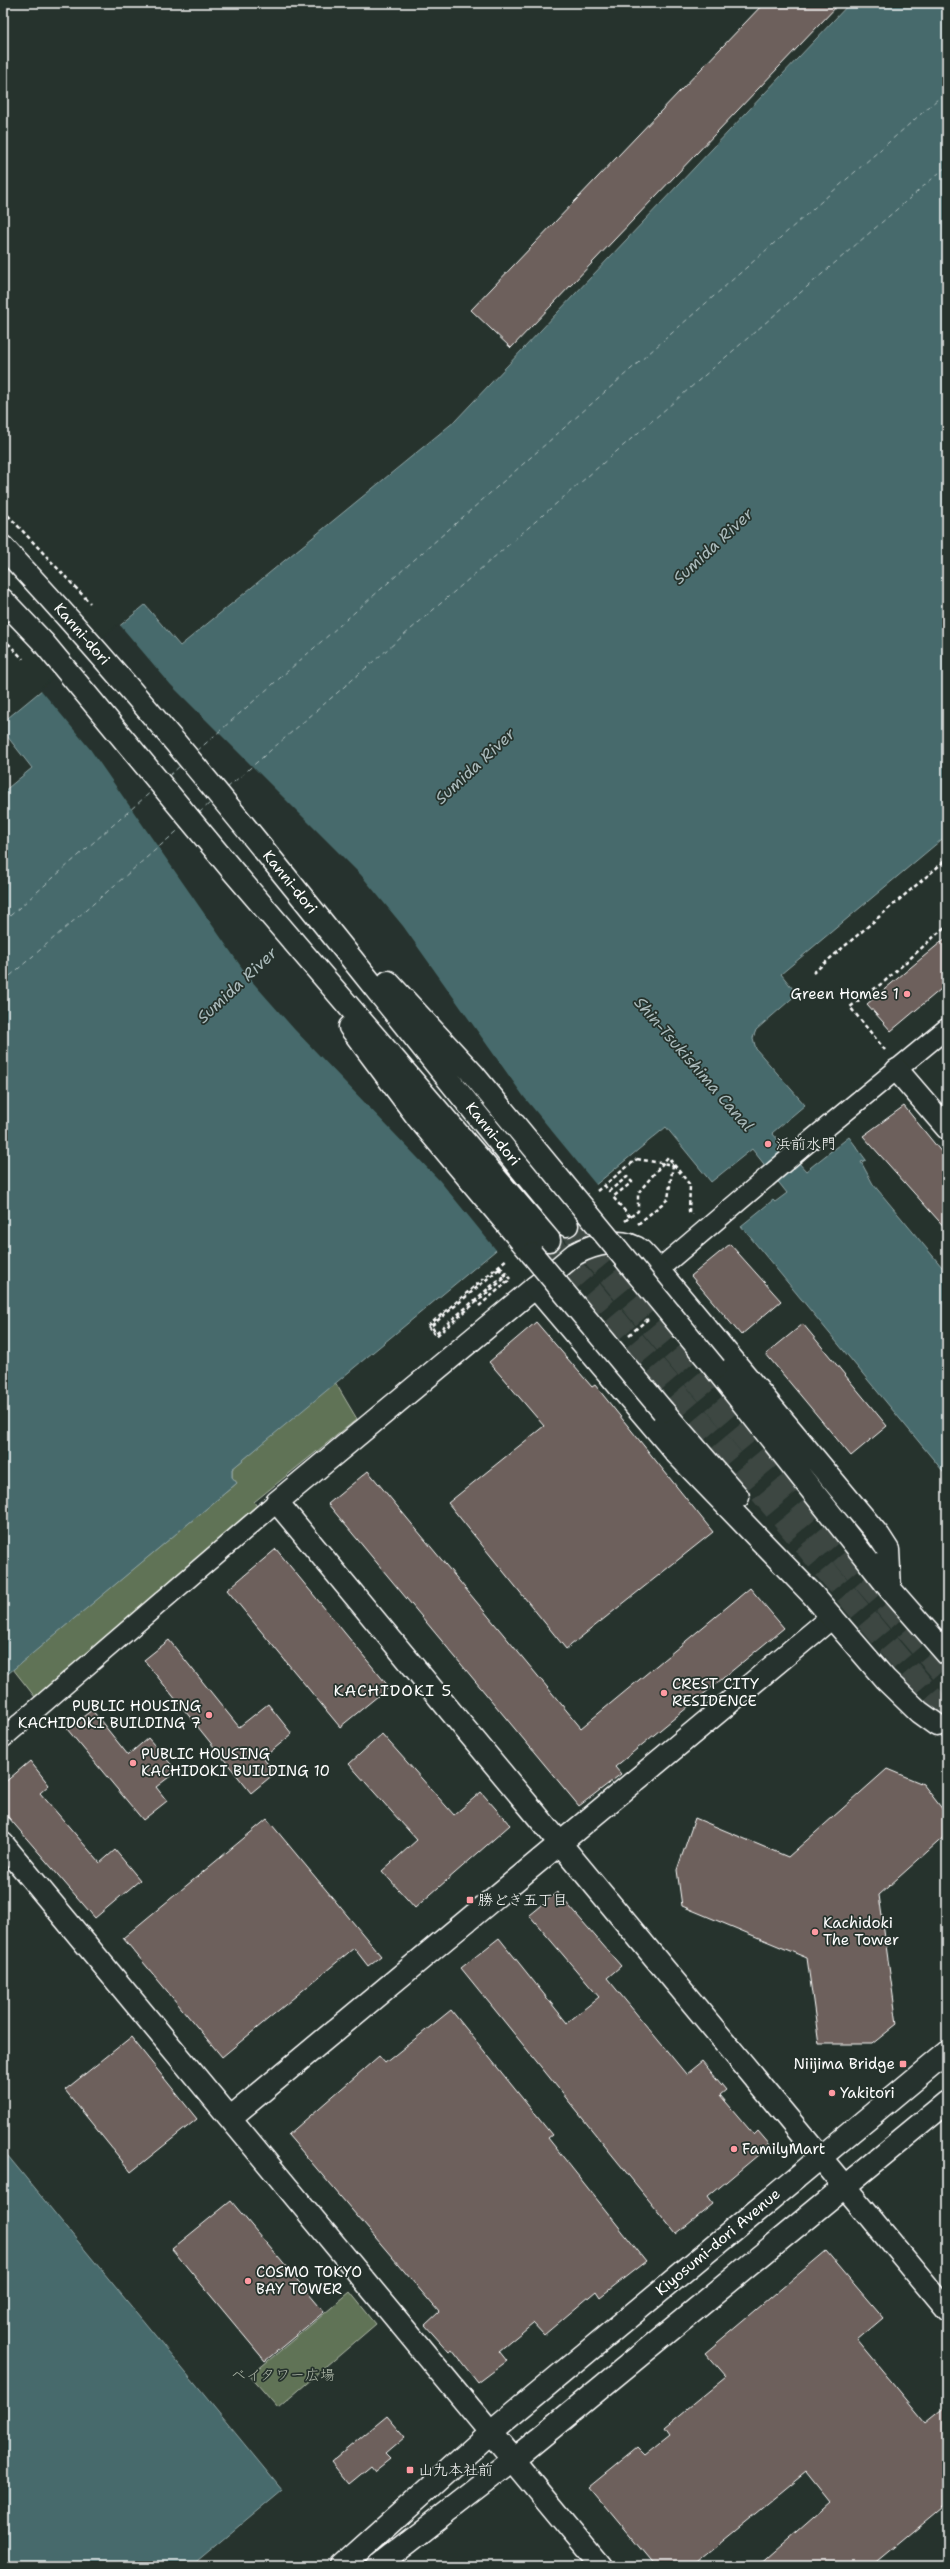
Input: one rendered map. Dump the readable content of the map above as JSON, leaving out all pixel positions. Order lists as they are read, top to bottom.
{
  "streets": {
    "main road": ["Kanni-dori", "Kiyosumi-dori Avenue"]
  },
  "districts": ["KACHIDOKI 5"],
  "water": ["Sumida River", "Shin-Tsukishima Canal"],
  "parks": ["ベイタワー広場"],
  "places": {
    "other": [
      "Green Homes 1",
      "浜前水門",
      "CREST CITY RESIDENCE",
      "PUBLIC HOUSING KACHIDOKI BUILDING 7",
      "PUBLIC HOUSING KACHIDOKI BUILDING 10",
      "Kachidoki The Tower",
      "Yakitori",
      "FamilyMart",
      "COSMO TOKYO BAY TOWER"
    ],
    "transit": ["勝どき五丁目", "Niijima Bridge", "山九本社前"]
  }
}
